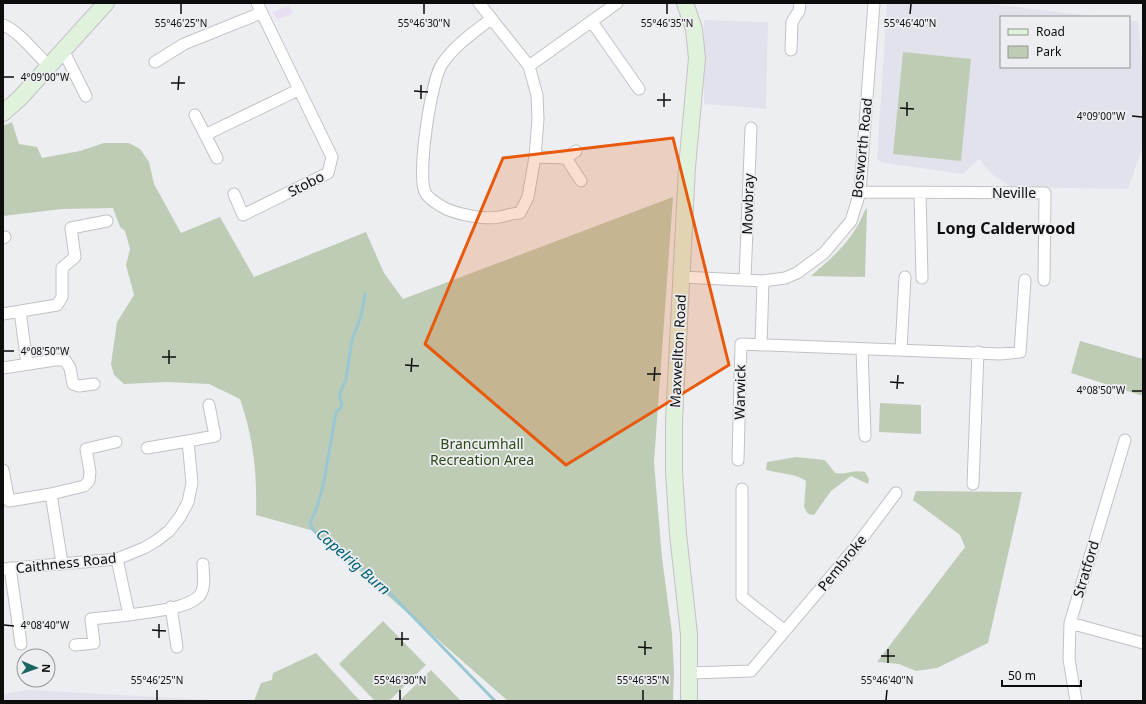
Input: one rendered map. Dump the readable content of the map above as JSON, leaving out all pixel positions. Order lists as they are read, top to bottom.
{
  "streets": {
    "street": [
      "Bosworth Road",
      "Stobo",
      "Neville",
      "Mowbray",
      "Maxwellton Road",
      "Warwick",
      "Caithness Road",
      "Pembroke",
      "Stratford"
    ]
  },
  "crossings": [
    ["Bosworth Road", "Neville"],
    ["Bosworth Road", "Mowbray"],
    ["Bosworth Road", "Maxwellton Road"],
    ["Maxwellton Road", "Pembroke"]
  ],
  "districts": ["Long Calderwood"],
  "water": ["Capelrig Burn"],
  "parks": ["Brancumhall Recreation Area"],
  "legend": ["Road", "Park"],
  "scale_bar": "50 m",
  "north": "right",
  "coordinates": [
    "55°46'25\"N",
    "55°46'30\"N",
    "55°46'35\"N",
    "55°46'40\"N",
    "4°09'00\"W",
    "4°08'50\"W",
    "4°08'40\"W"
  ]
}
